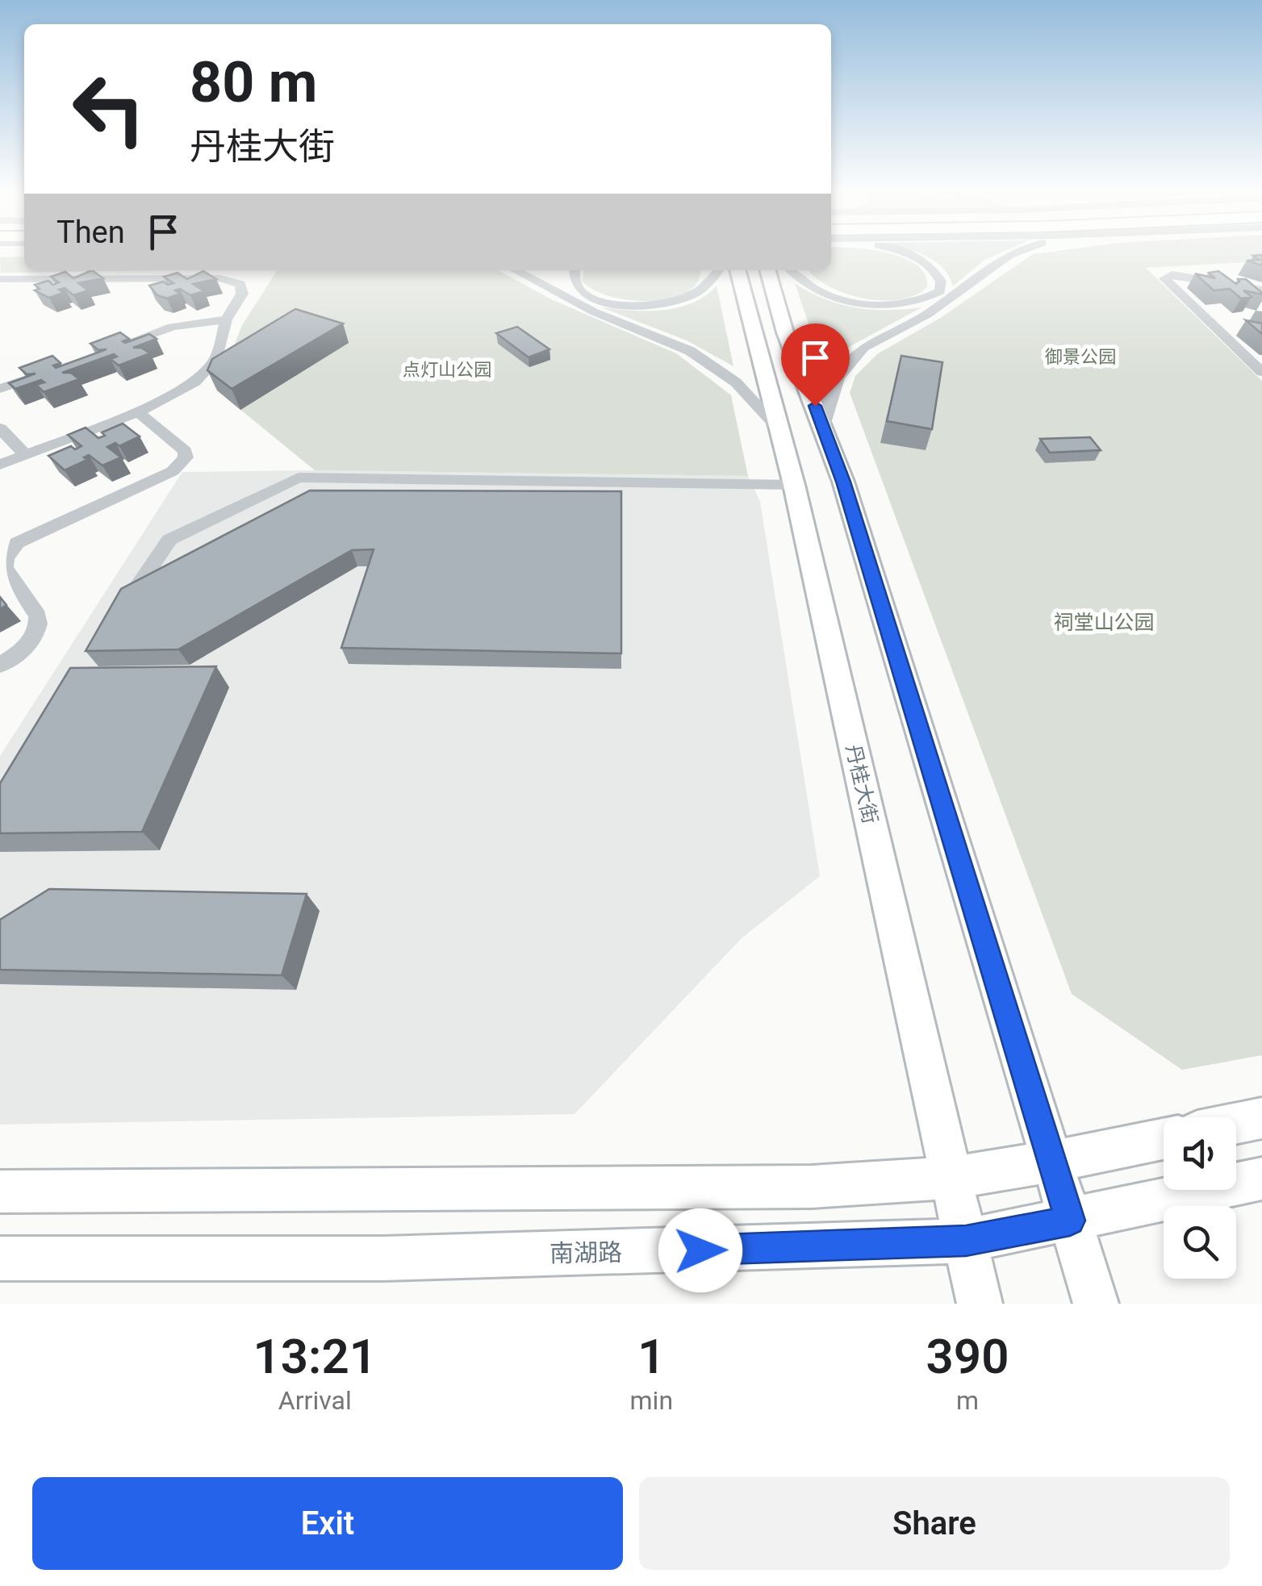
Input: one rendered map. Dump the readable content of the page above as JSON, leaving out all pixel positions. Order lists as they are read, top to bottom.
{
  "streets": {
    "main road": ["丹桂大街", "南湖路"]
  },
  "crossings": [
    ["丹桂大街", "南湖路"]
  ],
  "parks": ["御景公园", "点灯山公园", "祠堂山公园"],
  "page": {
    "turn": ["80 m", "丹桂大街"],
    "then": "Then",
    "eta": [
      "13:21",
      "Arrival",
      "1",
      "min",
      "390",
      "m"
    ],
    "buttons": ["Exit", "Share"]
  }
}
